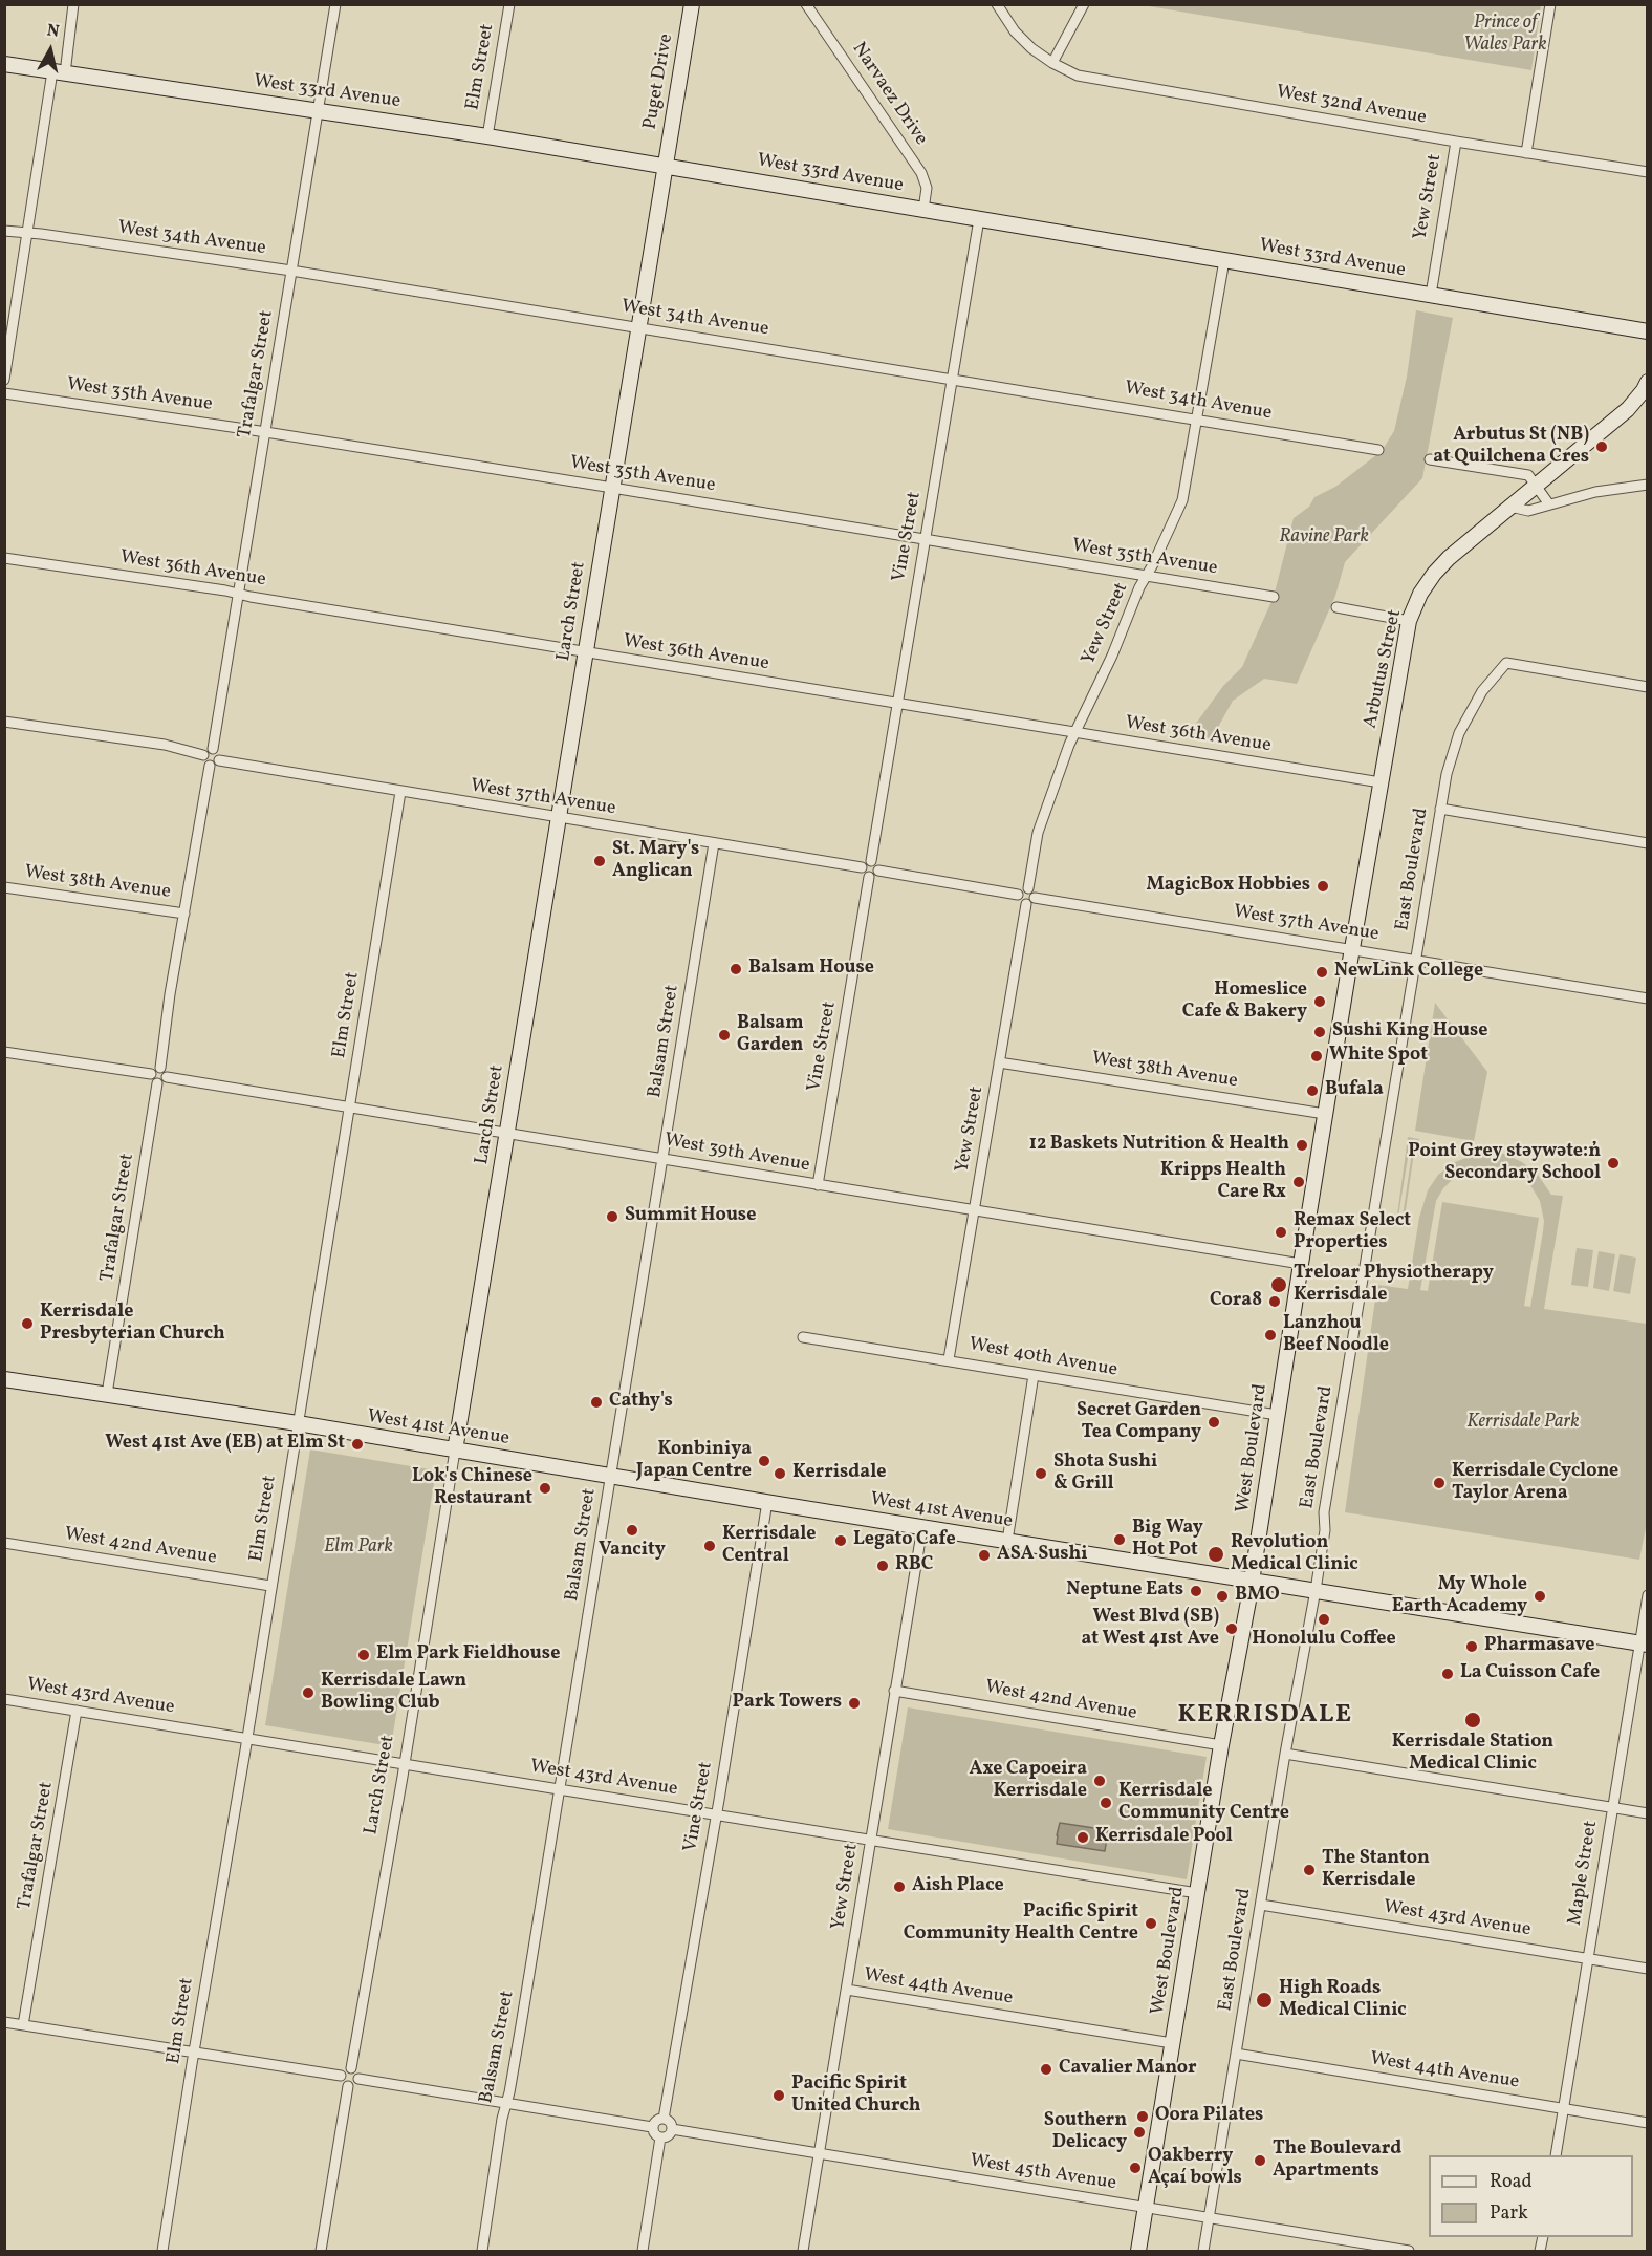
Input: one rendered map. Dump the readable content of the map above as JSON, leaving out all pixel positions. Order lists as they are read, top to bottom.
{
  "streets": {
    "street": [
      "Elm Street",
      "Puget Drive",
      "West 33rd Avenue",
      "Narvaez Drive",
      "West 32nd Avenue",
      "Yew Street",
      "West 34th Avenue",
      "Trafalgar Street",
      "West 35th Avenue",
      "Vine Street",
      "West 36th Avenue",
      "Larch Street",
      "Arbutus Street",
      "West 37th Avenue",
      "East Boulevard",
      "West 38th Avenue",
      "Balsam Street",
      "West 39th Avenue",
      "West 40th Avenue",
      "West 41st Avenue",
      "West Boulevard",
      "West 42nd Avenue",
      "West 43rd Avenue",
      "Maple Street",
      "West 44th Avenue",
      "West 45th Avenue"
    ]
  },
  "crossings": [
    ["Elm Street", "West 33rd Avenue"],
    ["Elm Street", "West 37th Avenue"],
    ["Elm Street", "West 39th Avenue"],
    ["Elm Street", "West 41st Avenue"],
    ["Elm Street", "West 42nd Avenue"],
    ["Elm Street", "West 43rd Avenue"],
    ["Puget Drive", "West 33rd Avenue"],
    ["Puget Drive", "Larch Street"],
    ["West 33rd Avenue", "Narvaez Drive"],
    ["West 33rd Avenue", "Yew Street"],
    ["West 33rd Avenue", "Trafalgar Street"],
    ["West 33rd Avenue", "Vine Street"],
    ["West 33rd Avenue", "Larch Street"],
    ["West 32nd Avenue", "Yew Street"],
    ["Yew Street", "West 34th Avenue"],
    ["Yew Street", "West 35th Avenue"],
    ["Yew Street", "West 36th Avenue"],
    ["Yew Street", "West 37th Avenue"],
    ["Yew Street", "West 38th Avenue"],
    ["Yew Street", "West 39th Avenue"],
    ["Yew Street", "West 40th Avenue"],
    ["Yew Street", "West 41st Avenue"],
    ["Yew Street", "West 42nd Avenue"],
    ["Yew Street", "West 43rd Avenue"],
    ["Yew Street", "West 44th Avenue"],
    ["Yew Street", "West 45th Avenue"],
    ["West 34th Avenue", "Trafalgar Street"],
    ["West 34th Avenue", "Vine Street"],
    ["West 34th Avenue", "Larch Street"],
    ["Trafalgar Street", "West 35th Avenue"],
    ["Trafalgar Street", "West 36th Avenue"],
    ["Trafalgar Street", "West 39th Avenue"],
    ["Trafalgar Street", "West 41st Avenue"],
    ["Trafalgar Street", "West 43rd Avenue"],
    ["West 35th Avenue", "Vine Street"],
    ["West 35th Avenue", "Larch Street"],
    ["Vine Street", "West 36th Avenue"],
    ["Vine Street", "West 37th Avenue"],
    ["Vine Street", "West 39th Avenue"],
    ["Vine Street", "West 41st Avenue"],
    ["Vine Street", "West 43rd Avenue"],
    ["Vine Street", "West 45th Avenue"],
    ["West 36th Avenue", "Larch Street"],
    ["West 36th Avenue", "Arbutus Street"],
    ["Larch Street", "West 37th Avenue"],
    ["Larch Street", "West 39th Avenue"],
    ["Larch Street", "West 41st Avenue"],
    ["Larch Street", "West 43rd Avenue"],
    ["Arbutus Street", "West 37th Avenue"],
    ["Arbutus Street", "West Boulevard"],
    ["West 37th Avenue", "East Boulevard"],
    ["West 37th Avenue", "Balsam Street"],
    ["West 37th Avenue", "West Boulevard"],
    ["East Boulevard", "West 41st Avenue"],
    ["East Boulevard", "West 43rd Avenue"],
    ["East Boulevard", "West 44th Avenue"],
    ["East Boulevard", "West 45th Avenue"],
    ["West 38th Avenue", "West Boulevard"],
    ["Balsam Street", "West 39th Avenue"],
    ["Balsam Street", "West 41st Avenue"],
    ["Balsam Street", "West 43rd Avenue"],
    ["West 39th Avenue", "West Boulevard"],
    ["West 40th Avenue", "West Boulevard"],
    ["West 41st Avenue", "West Boulevard"],
    ["West 41st Avenue", "Maple Street"],
    ["West Boulevard", "West 42nd Avenue"],
    ["West Boulevard", "West 43rd Avenue"],
    ["West Boulevard", "West 44th Avenue"],
    ["West Boulevard", "West 45th Avenue"],
    ["West 43rd Avenue", "Maple Street"],
    ["Maple Street", "West 44th Avenue"]
  ],
  "districts": ["KERRISDALE"],
  "parks": [
    "Prince of Wales Park",
    "Ravine Park",
    "Kerrisdale Park",
    "Elm Park"
  ],
  "places": [
    "Arbutus St (NB) at Quilchena Cres",
    "St. Mary's Anglican",
    "MagicBox Hobbies",
    "Balsam House",
    "NewLink College",
    "Homeslice Cafe & Bakery",
    "Sushi King House",
    "Balsam Garden",
    "White Spot",
    "Bufala",
    "12 Baskets Nutrition & Health",
    "Point Grey stəywəte:n̓ Secondary School",
    "Kripps Health Care Rx",
    "Summit House",
    "Remax Select Properties",
    "Treloar Physiotherapy Kerrisdale",
    "Cora8",
    "Kerrisdale Presbyterian Church",
    "Lanzhou Beef Noodle",
    "Cathy's",
    "Secret Garden Tea Company",
    "West 41st Ave (EB) at Elm St",
    "Konbiniya Japan Centre",
    "Kerrisdale",
    "Shota Sushi & Grill",
    "Kerrisdale Cyclone Taylor Arena",
    "Lok's Chinese Restaurant",
    "Vancity",
    "Big Way Hot Pot",
    "Legato Cafe",
    "Kerrisdale Central",
    "Revolution Medical Clinic",
    "ASA Sushi",
    "RBC",
    "Neptune Eats",
    "BMO",
    "My Whole Earth Academy",
    "Honolulu Coffee",
    "West Blvd (SB) at West 41st Ave",
    "Pharmasave",
    "Elm Park Fieldhouse",
    "La Cuisson Cafe",
    "Kerrisdale Lawn Bowling Club",
    "Park Towers",
    "Kerrisdale Station Medical Clinic",
    "Axe Capoeira Kerrisdale",
    "Kerrisdale Community Centre",
    "Kerrisdale Pool",
    "The Stanton Kerrisdale",
    "Aish Place",
    "Pacific Spirit Community Health Centre",
    "High Roads Medical Clinic",
    "Cavalier Manor",
    "Pacific Spirit United Church",
    "Oora Pilates",
    "Southern Delicacy",
    "The Boulevard Apartments",
    "Oakberry Açaí bowls"
  ],
  "legend": ["Road", "Park"],
  "north": "top"
}
